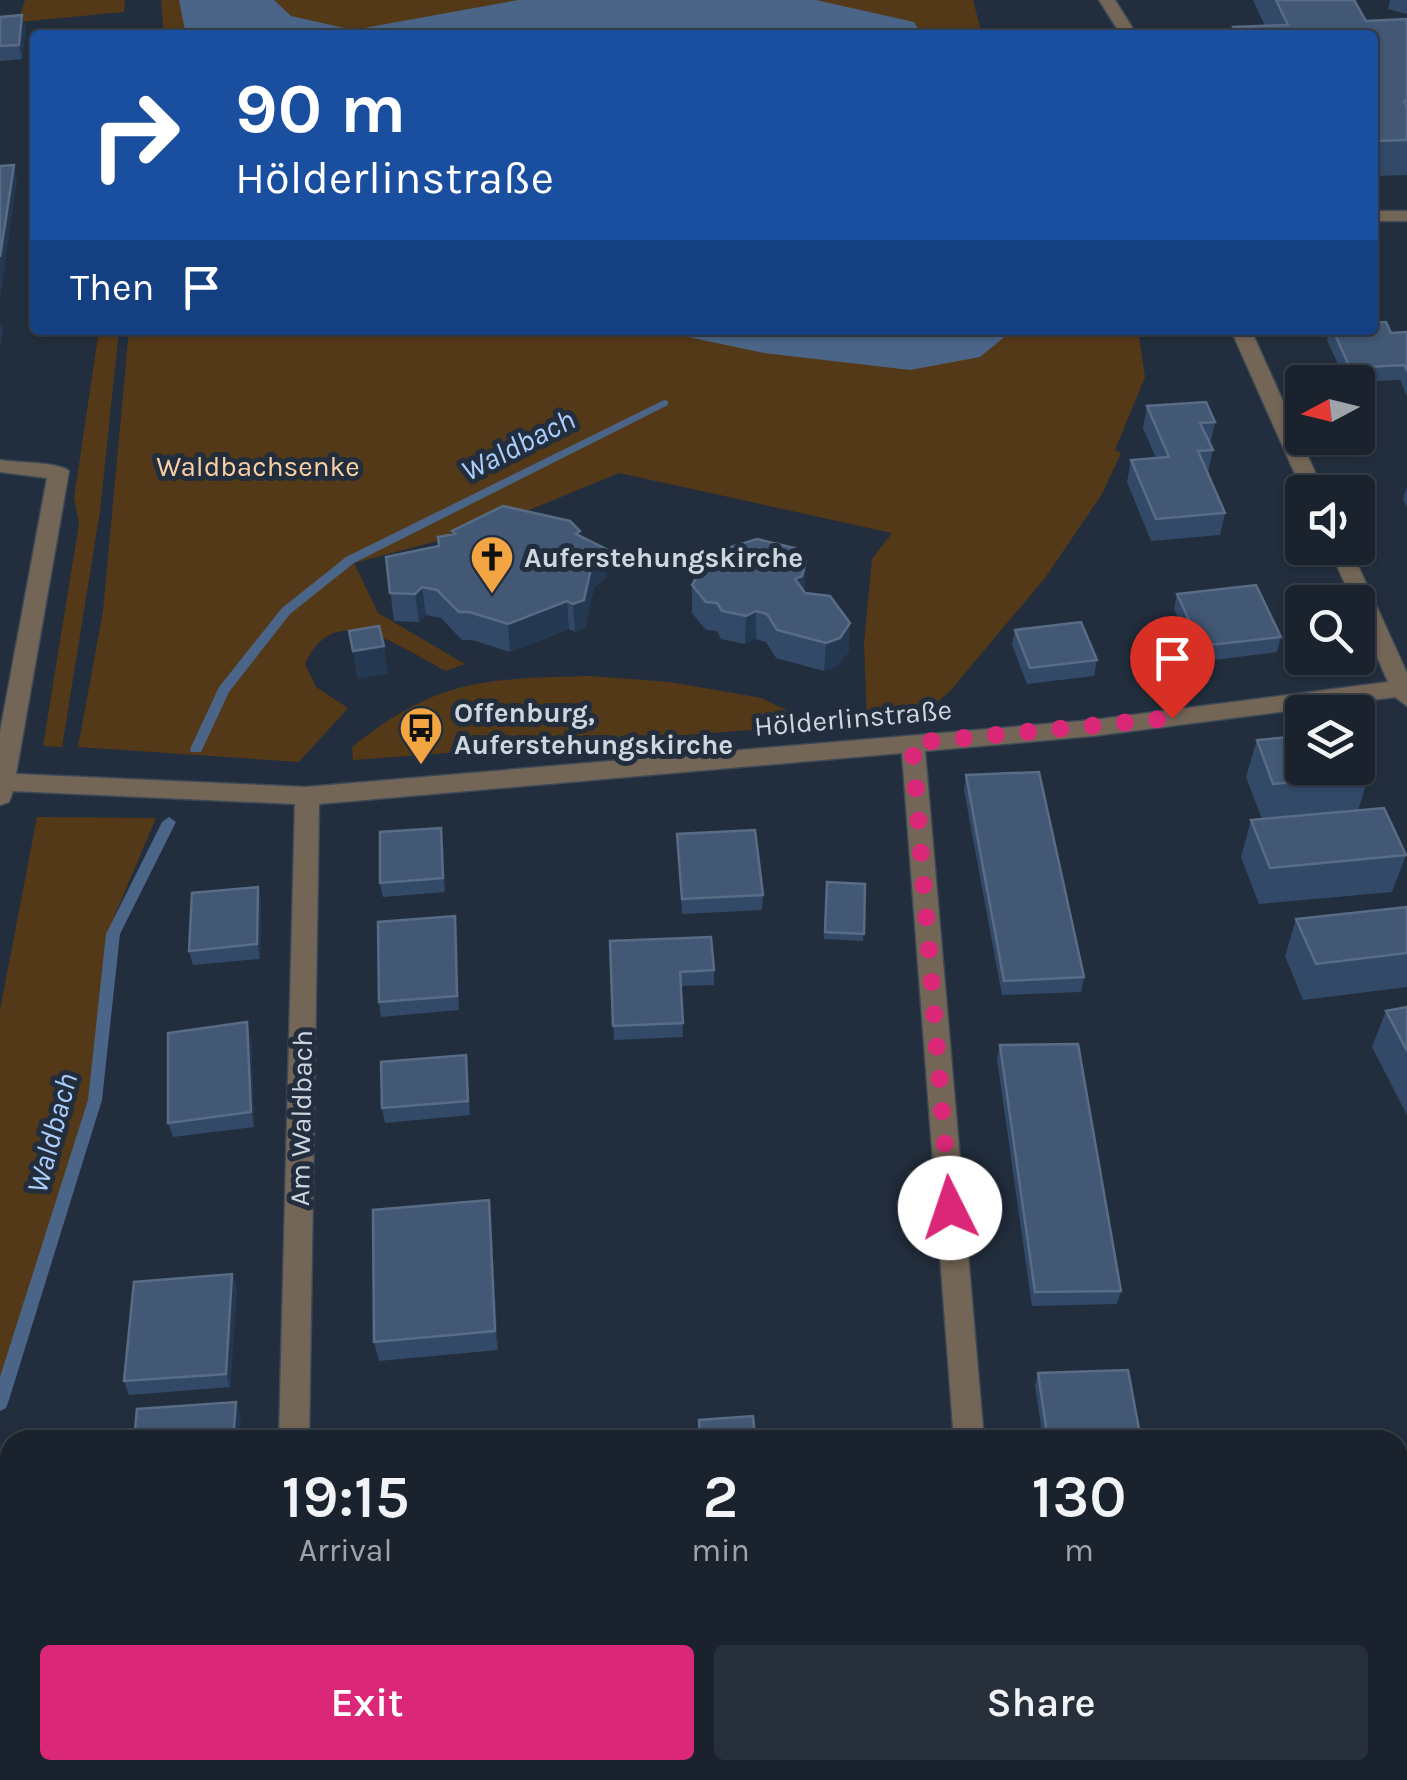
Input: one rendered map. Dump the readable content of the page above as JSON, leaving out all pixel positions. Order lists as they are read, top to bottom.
{
  "streets": {
    "street": ["Hölderlinstraße", "Am Waldbach"]
  },
  "crossings": [
    ["Hölderlinstraße", "Am Waldbach"]
  ],
  "water": ["Waldbach"],
  "parks": ["Waldbachsenke"],
  "places": {
    "church": ["Auferstehungskirche"],
    "bus stop": ["Offenburg, Auferstehungskirche"]
  },
  "north": "left",
  "page": {
    "turn": ["90 m", "Hölderlinstraße"],
    "then": "Then",
    "eta": [
      "19:15",
      "Arrival",
      "2",
      "min",
      "130",
      "m"
    ],
    "buttons": ["Exit", "Share"]
  }
}
